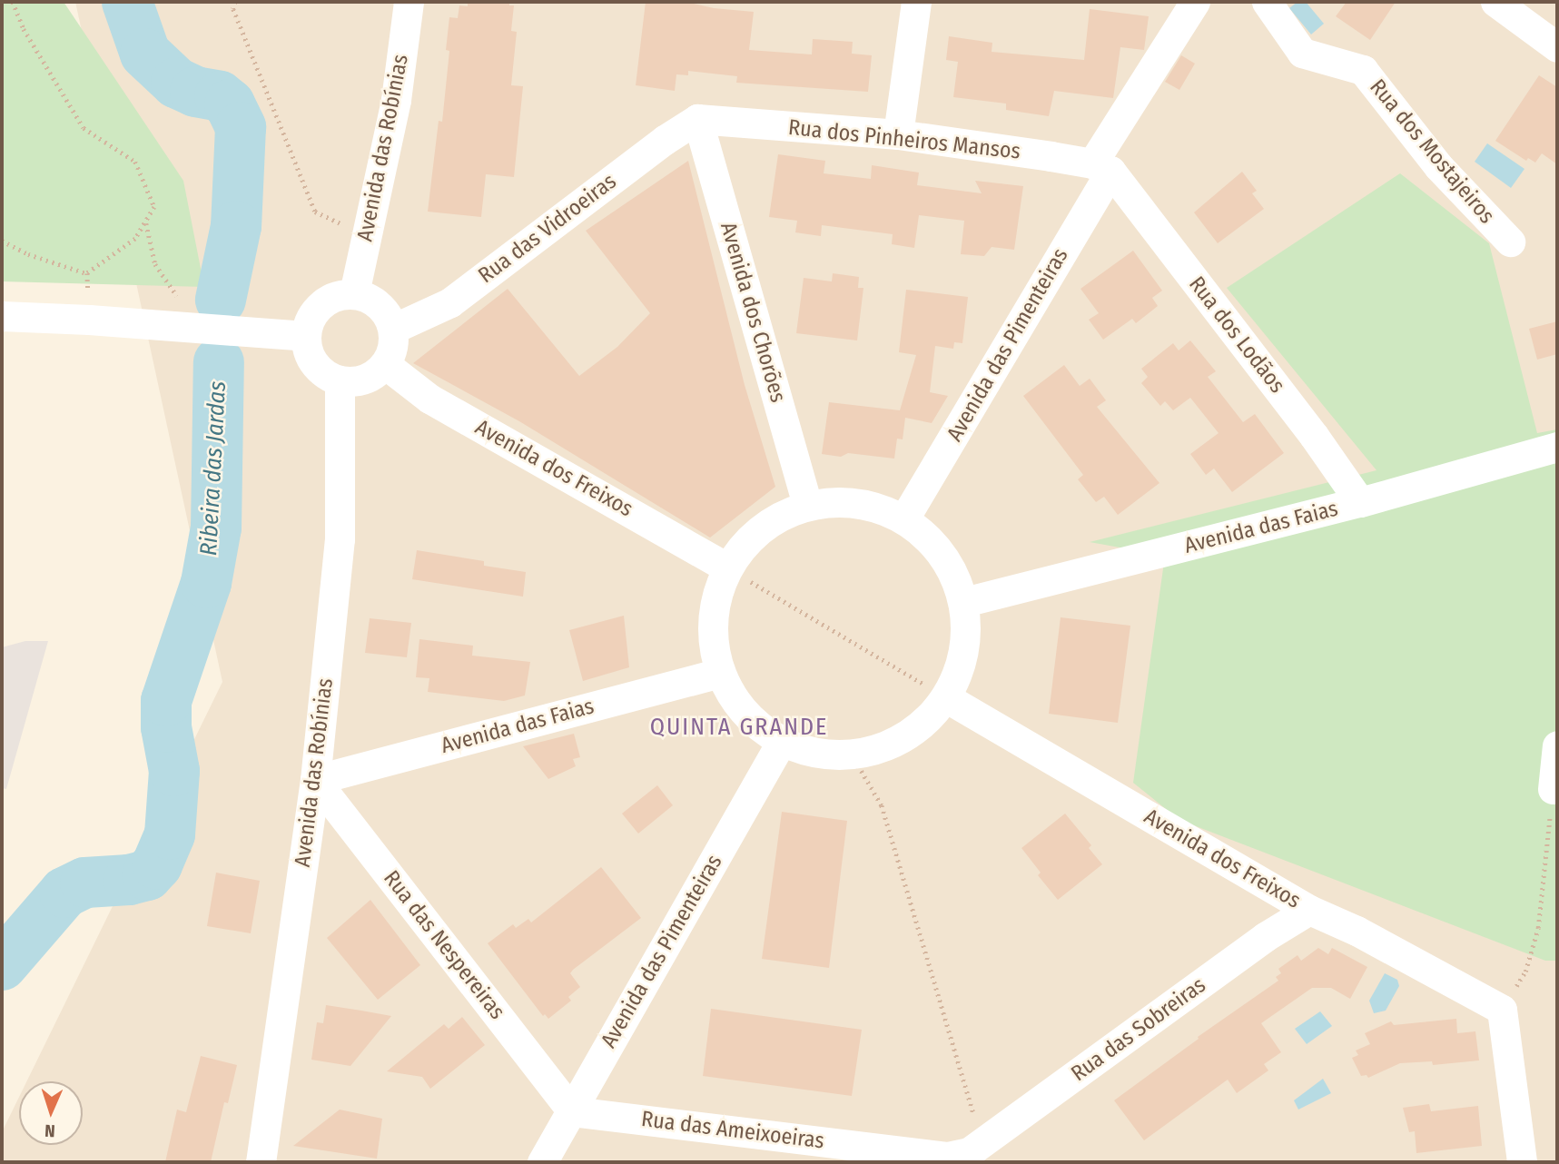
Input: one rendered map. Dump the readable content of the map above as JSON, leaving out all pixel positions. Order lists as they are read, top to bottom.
{
  "streets": {
    "street": [
      "Rua dos Pinheiros Mansos",
      "Avenida das Robínias",
      "Rua dos Mostajeiros",
      "Rua das Vidroeiras",
      "Avenida dos Chorões",
      "Rua dos Lodãos",
      "Avenida das Pimenteiras",
      "Avenida dos Freixos",
      "Avenida das Faias",
      "Rua das Nespereiras",
      "Rua das Sobreiras",
      "Rua das Ameixoeiras"
    ]
  },
  "crossings": [
    ["Rua dos Pinheiros Mansos", "Rua das Vidroeiras"],
    ["Rua dos Pinheiros Mansos", "Avenida dos Chorões"],
    ["Rua dos Pinheiros Mansos", "Rua dos Lodãos"],
    ["Rua dos Pinheiros Mansos", "Avenida das Pimenteiras"],
    ["Avenida das Robínias", "Rua das Vidroeiras"],
    ["Avenida das Robínias", "Avenida dos Freixos"],
    ["Avenida das Robínias", "Avenida das Faias"],
    ["Avenida das Robínias", "Rua das Nespereiras"],
    ["Rua das Vidroeiras", "Avenida dos Chorões"],
    ["Rua das Vidroeiras", "Avenida dos Freixos"],
    ["Rua dos Lodãos", "Avenida das Pimenteiras"],
    ["Rua dos Lodãos", "Avenida das Faias"],
    ["Avenida das Pimenteiras", "Rua das Nespereiras"],
    ["Avenida das Pimenteiras", "Rua das Ameixoeiras"],
    ["Avenida dos Freixos", "Rua das Sobreiras"],
    ["Avenida das Faias", "Rua das Nespereiras"],
    ["Rua das Nespereiras", "Rua das Ameixoeiras"],
    ["Rua das Sobreiras", "Rua das Ameixoeiras"]
  ],
  "districts": ["QUINTA GRANDE"],
  "water": ["Ribeira das Jardas"],
  "north": "bottom"
}
